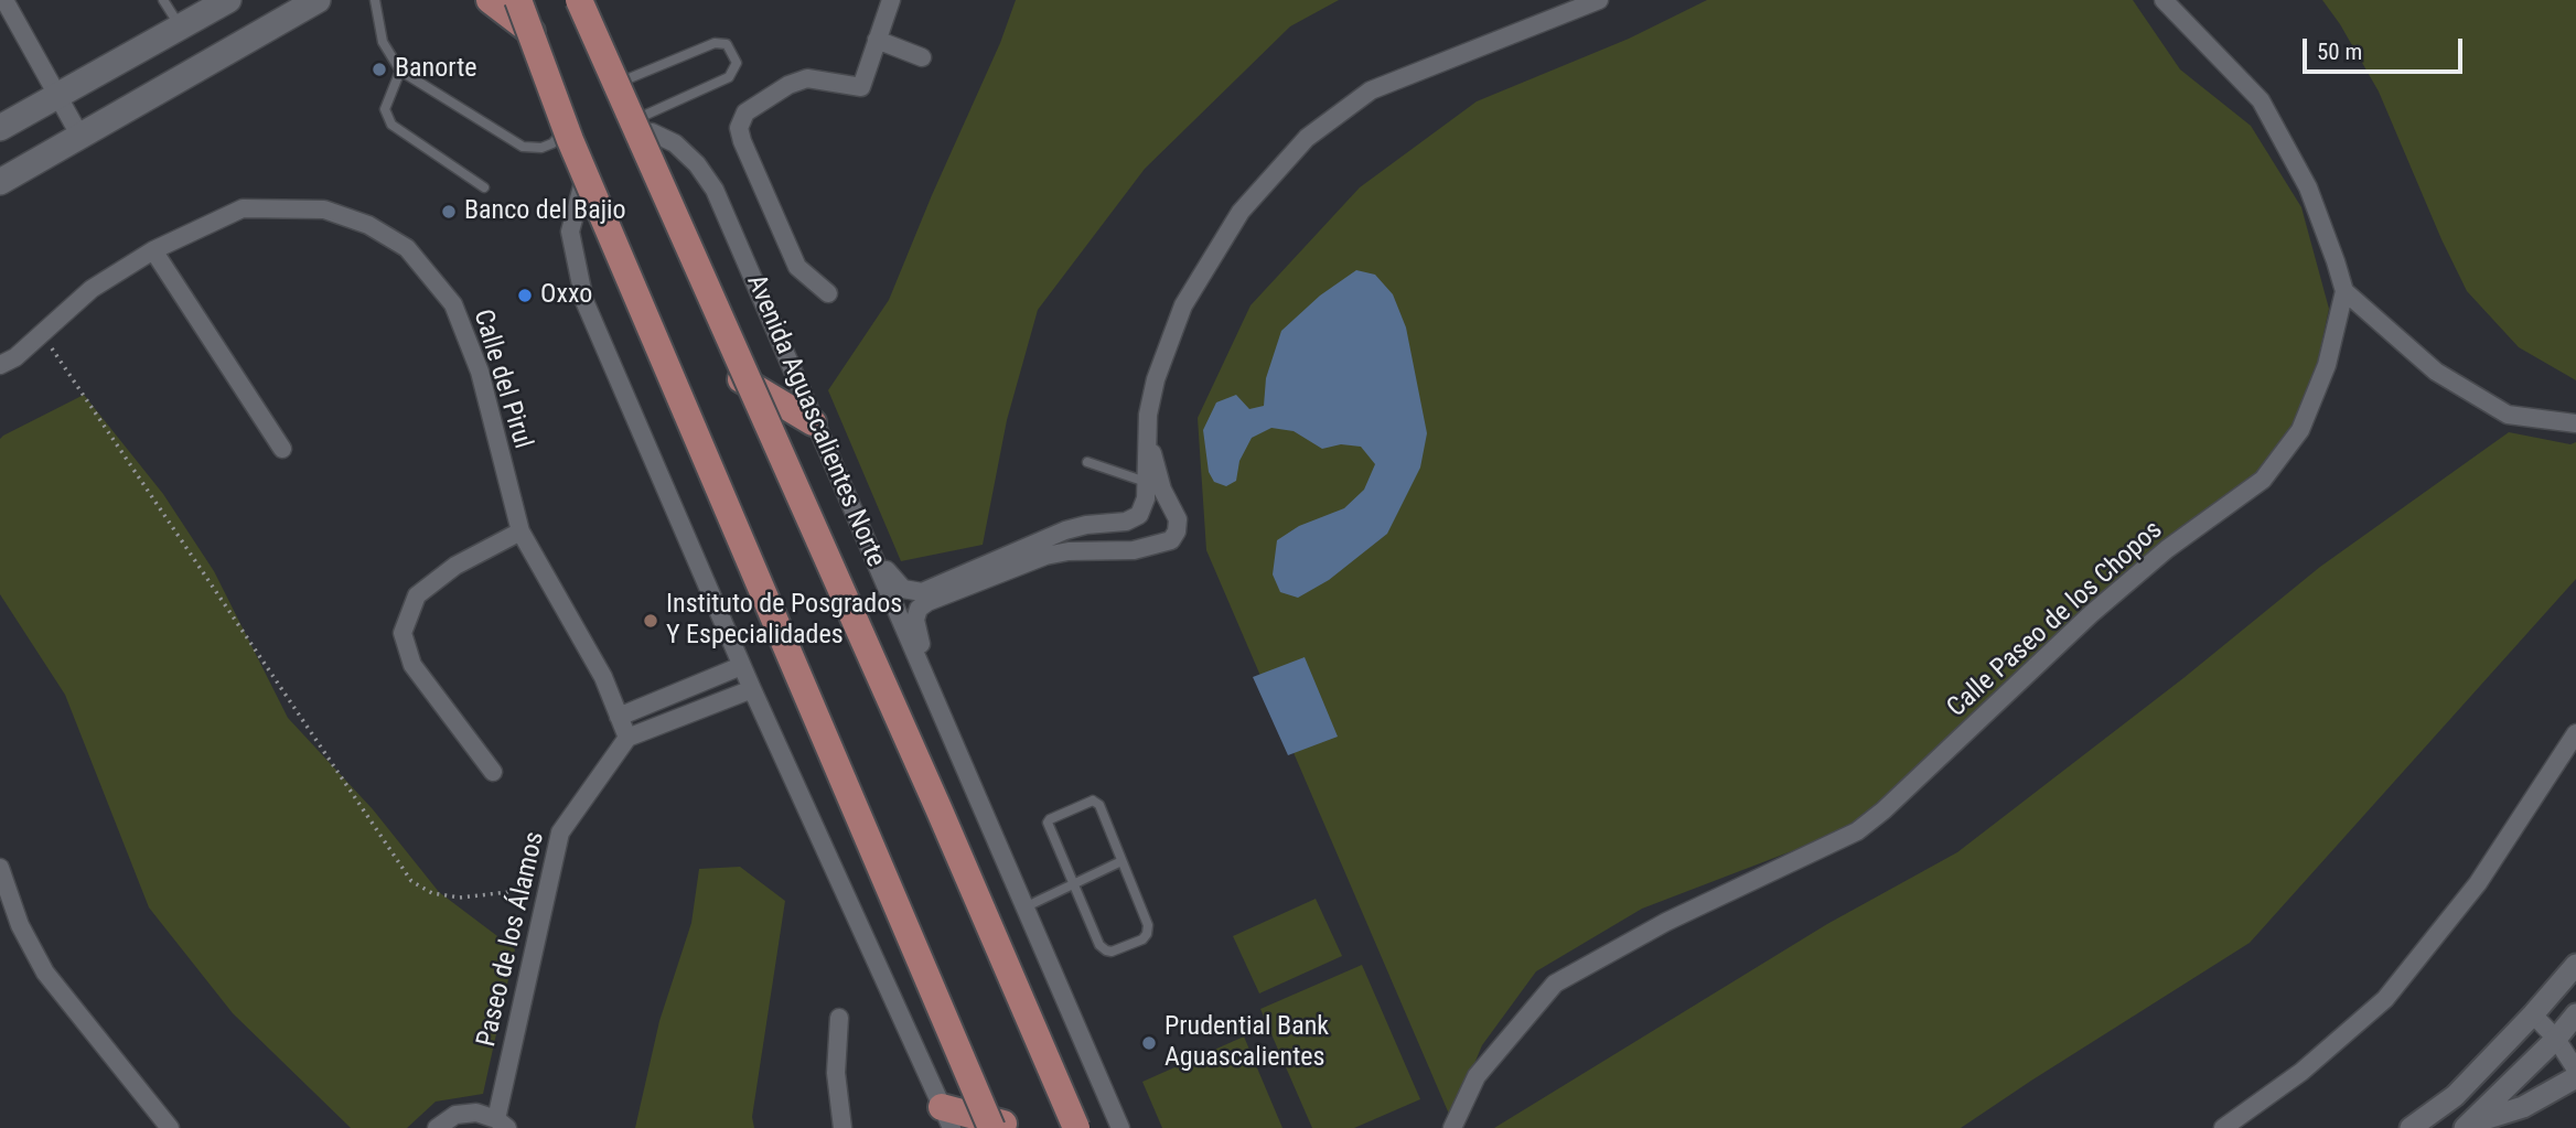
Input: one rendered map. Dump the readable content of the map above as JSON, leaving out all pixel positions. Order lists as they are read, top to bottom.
{
  "streets": {
    "main road": ["Avenida Aguascalientes Norte"],
    "street": ["Calle del Pirul", "Calle Paseo de los Chopos", "Paseo de los Álamos"]
  },
  "crossings": [
    ["Calle del Pirul", "Paseo de los Álamos"]
  ],
  "places": [
    "Banorte",
    "Banco del Bajio",
    "Oxxo",
    "Instituto de Posgrados Y Especialidades",
    "Prudential Bank Aguascalientes"
  ],
  "scale_bar": "50 m"
}
